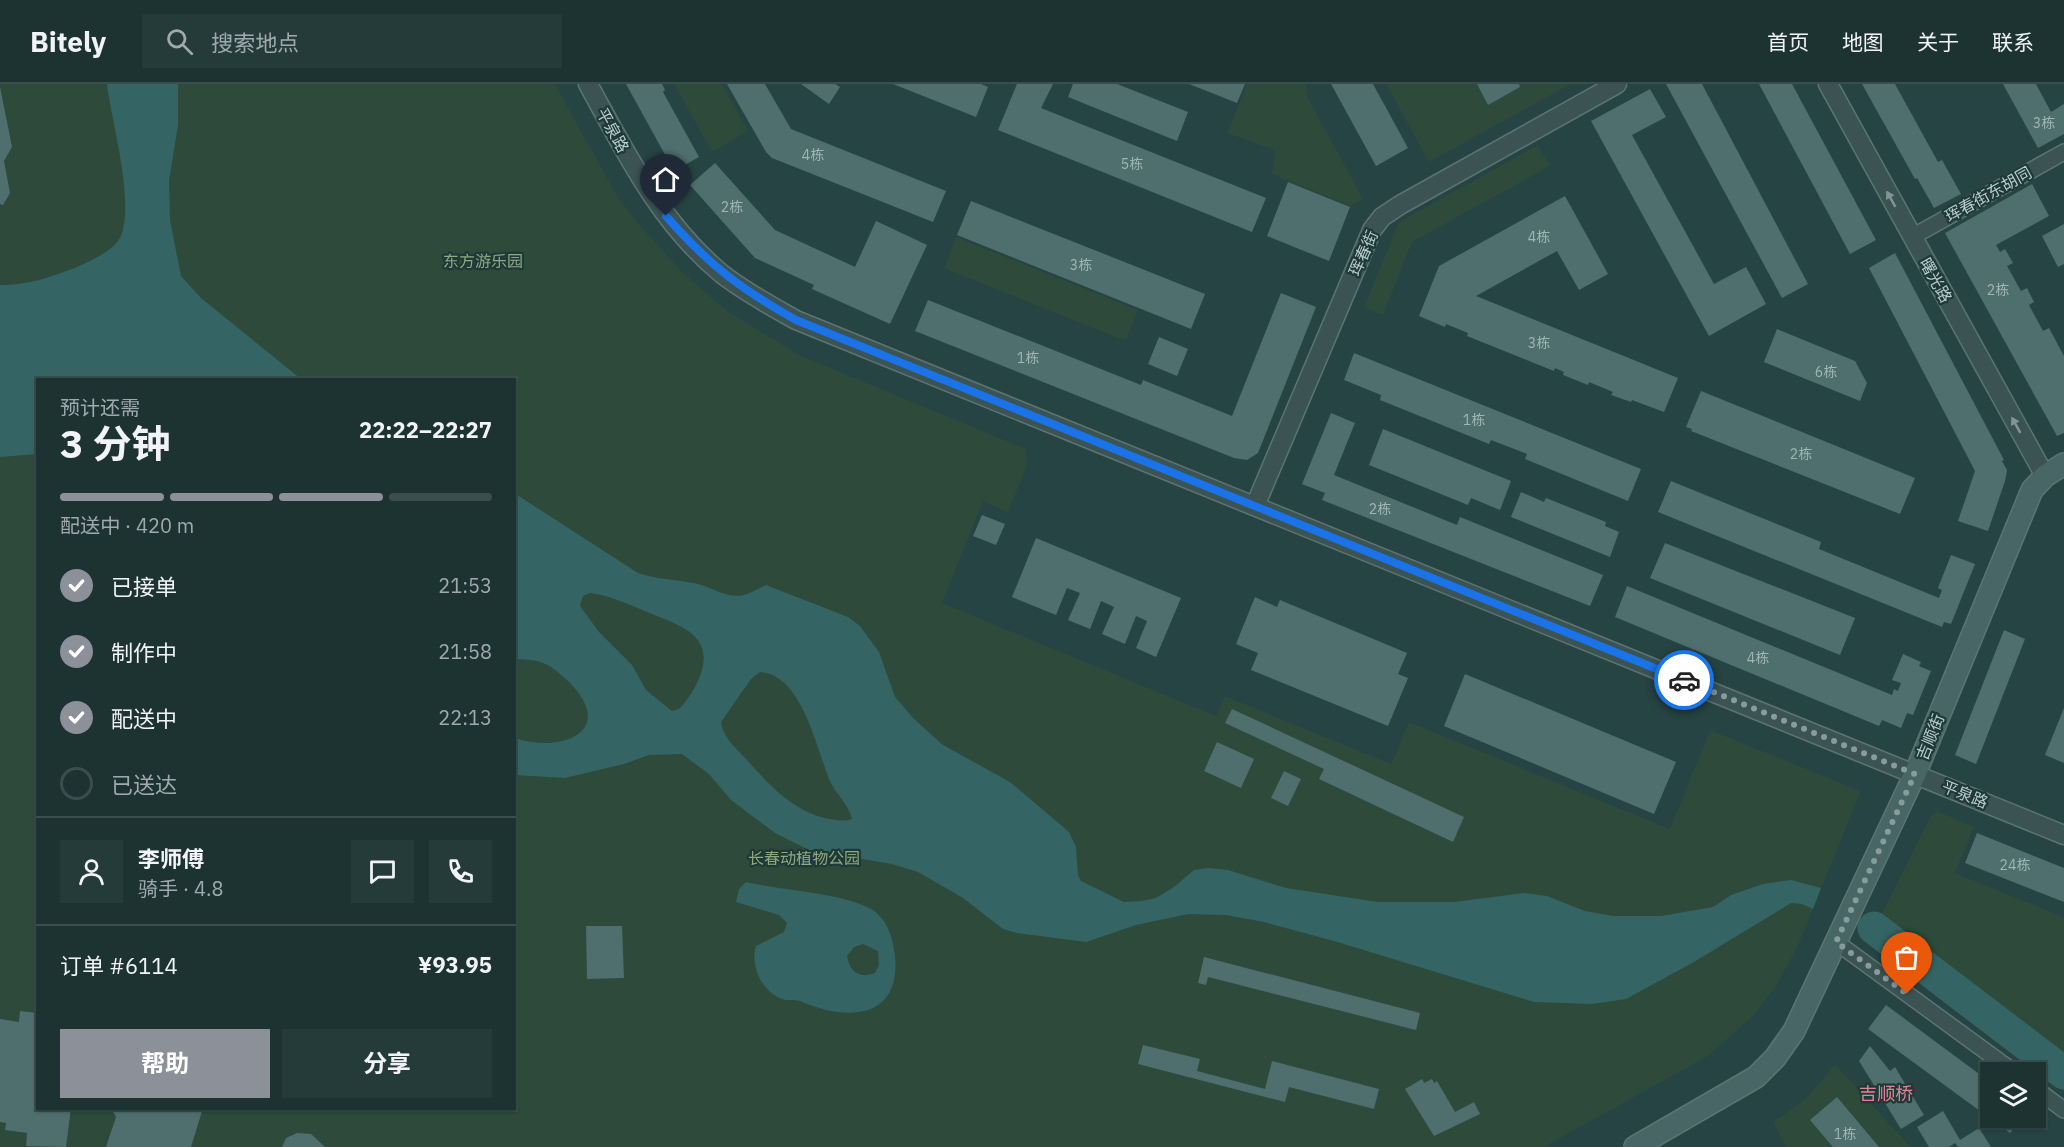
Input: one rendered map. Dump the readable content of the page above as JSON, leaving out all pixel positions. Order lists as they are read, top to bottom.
{
  "streets": {
    "main road": ["吉顺街"],
    "street": [
      "平泉路",
      "珲春街东胡同",
      "珲春街",
      "曙光路"
    ]
  },
  "crossings": [
    ["平泉路", "珲春街"],
    ["平泉路", "吉顺街"],
    ["珲春街东胡同", "曙光路"],
    ["曙光路", "吉顺街"]
  ],
  "one_way": ["曙光路"],
  "districts": ["吉顺桥"],
  "parks": ["东方游乐园", "长春动植物公园"],
  "house_numbers": [
    "3栋",
    "4栋",
    "5栋",
    "2栋",
    "4栋",
    "3栋",
    "2栋",
    "3栋",
    "1栋",
    "6栋",
    "1栋",
    "2栋",
    "2栋",
    "4栋",
    "24栋",
    "1栋"
  ],
  "page": {
    "header": "Bitely",
    "search": "搜索地点",
    "nav": [
      "首页",
      "地图",
      "关于",
      "联系"
    ],
    "heading": ["3 分钟", "预计还需", "22:22–22:27"],
    "panel": [
      "李师傅",
      "骑手 · 4.8",
      "订单 #6114",
      "¥93.95"
    ],
    "bar": "配送中 · 420 m",
    "list": [
      ["已接单", "21:53"],
      ["制作中", "21:58"],
      ["配送中", "22:13"],
      "已送达"
    ],
    "buttons": ["帮助", "分享"]
  }
}
